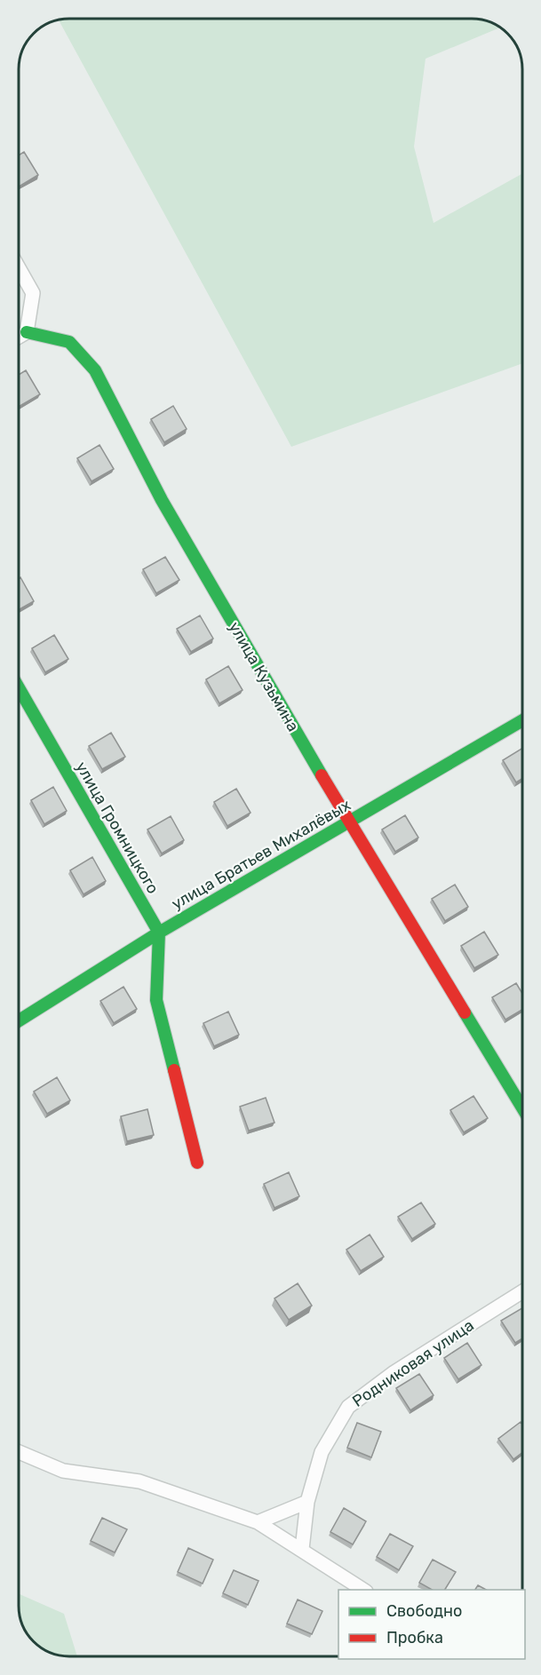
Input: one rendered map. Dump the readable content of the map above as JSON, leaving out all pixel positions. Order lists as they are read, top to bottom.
{
  "streets": {
    "street": [
      "улица Кузьмина",
      "улица Громницкого",
      "улица Братьев Михалёвых",
      "Родниковая улица"
    ]
  },
  "crossings": [
    ["улица Кузьмина", "улица Братьев Михалёвых"],
    ["улица Громницкого", "улица Братьев Михалёвых"]
  ],
  "legend": ["Свободно", "Пробка"]
}
